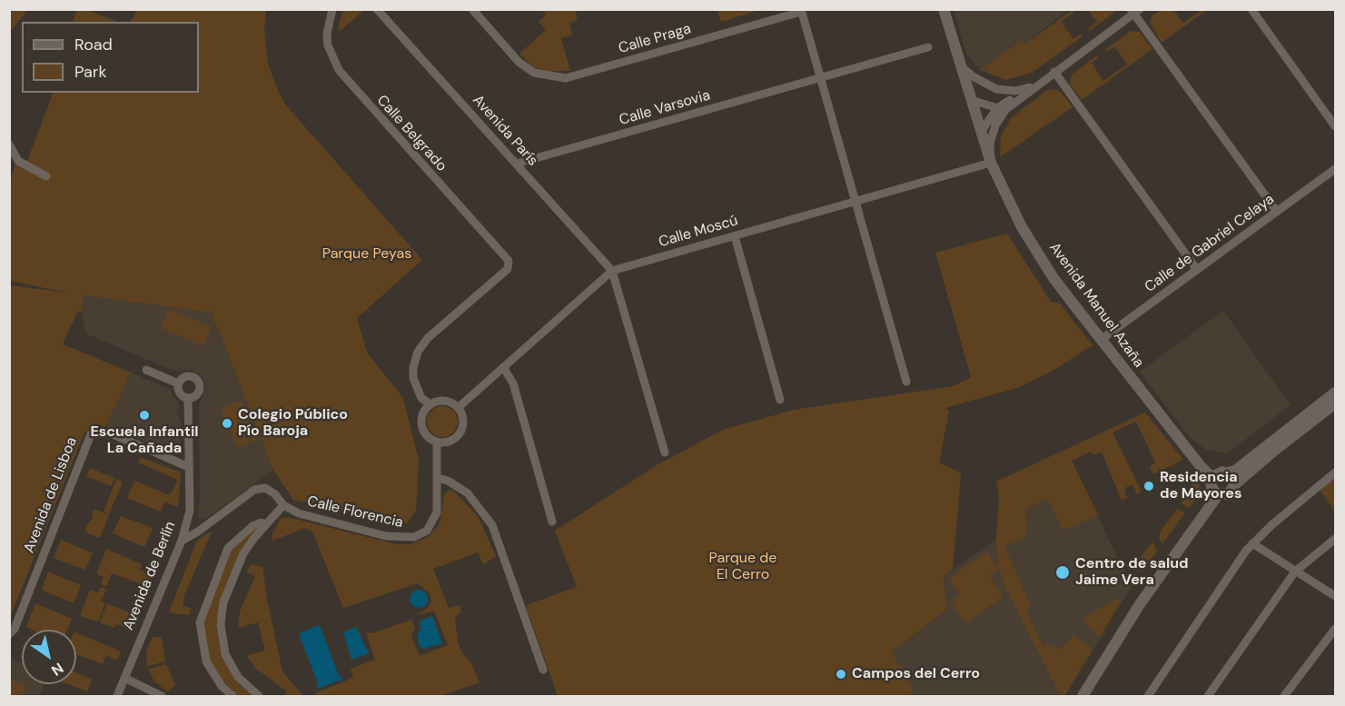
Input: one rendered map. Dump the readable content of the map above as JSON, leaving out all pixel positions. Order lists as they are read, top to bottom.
{
  "streets": {
    "street": [
      "Calle Praga",
      "Calle Varsovia",
      "Avenida París",
      "Calle Belgrado",
      "Calle Moscú",
      "Calle de Gabriel Celaya",
      "Avenida Manuel Azaña",
      "Avenida de Lisboa",
      "Calle Florencia",
      "Avenida de Berlín"
    ]
  },
  "crossings": [
    ["Calle Varsovia", "Avenida París"],
    ["Avenida París", "Calle Moscú"],
    ["Calle Belgrado", "Calle Moscú"],
    ["Calle Belgrado", "Calle Florencia"],
    ["Calle Moscú", "Avenida Manuel Azaña"],
    ["Calle Moscú", "Calle Florencia"],
    ["Calle de Gabriel Celaya", "Avenida Manuel Azaña"],
    ["Avenida de Lisboa", "Avenida de Berlín"],
    ["Calle Florencia", "Avenida de Berlín"]
  ],
  "parks": ["Parque Peyas", "Parque de El Cerro"],
  "places": [
    "Escuela Infantil La Cañada",
    "Colegio Público Pío Baroja",
    "Residencia de Mayores",
    "Centro de salud Jaime Vera",
    "Campos del Cerro"
  ],
  "legend": ["Road", "Park"],
  "north": "bottom right"
}
